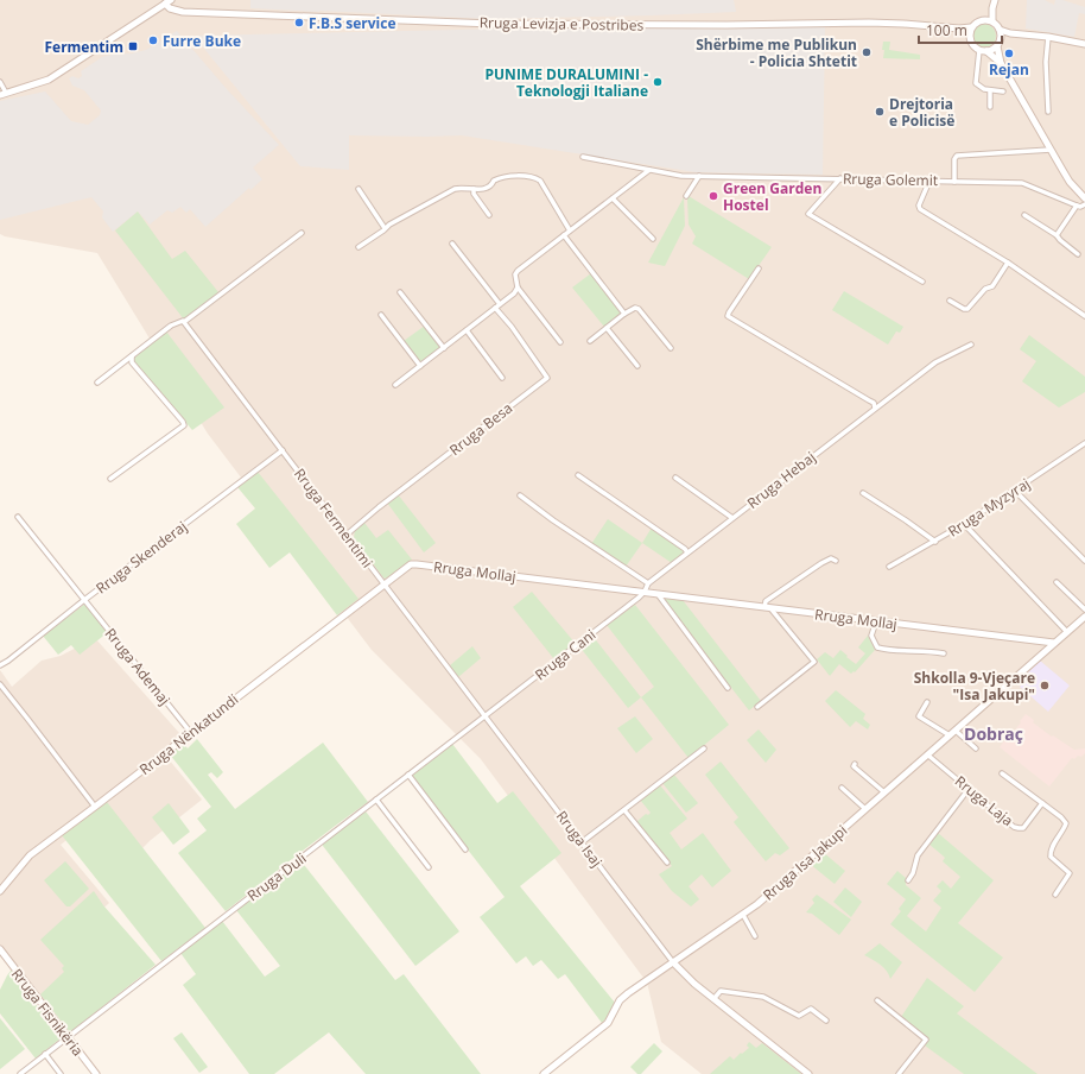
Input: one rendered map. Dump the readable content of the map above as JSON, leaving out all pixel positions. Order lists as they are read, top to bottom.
{
  "streets": {
    "street": [
      "Rruga Levizja e Postribes",
      "Rruga Golemit",
      "Rruga Besa",
      "Rruga Hebaj",
      "Rruga Myzyraj",
      "Rruga Fermentimi",
      "Rruga Skenderaj",
      "Rruga Mollaj",
      "Rruga Cani",
      "Rruga Ademaj",
      "Rruga Nënkatundi",
      "Rruga Laja",
      "Rruga Isaj",
      "Rruga Isa Jakupi",
      "Rruga Duli",
      "Rruga Fisnikëria"
    ]
  },
  "crossings": [
    ["Rruga Besa", "Rruga Fermentimi"],
    ["Rruga Hebaj", "Rruga Mollaj"],
    ["Rruga Hebaj", "Rruga Cani"],
    ["Rruga Fermentimi", "Rruga Skenderaj"],
    ["Rruga Fermentimi", "Rruga Mollaj"],
    ["Rruga Fermentimi", "Rruga Cani"],
    ["Rruga Fermentimi", "Rruga Nënkatundi"],
    ["Rruga Fermentimi", "Rruga Isaj"],
    ["Rruga Fermentimi", "Rruga Duli"],
    ["Rruga Skenderaj", "Rruga Ademaj"],
    ["Rruga Mollaj", "Rruga Cani"],
    ["Rruga Mollaj", "Rruga Nënkatundi"],
    ["Rruga Mollaj", "Rruga Isa Jakupi"],
    ["Rruga Cani", "Rruga Isaj"],
    ["Rruga Cani", "Rruga Duli"],
    ["Rruga Ademaj", "Rruga Nënkatundi"],
    ["Rruga Laja", "Rruga Isa Jakupi"],
    ["Rruga Isaj", "Rruga Isa Jakupi"],
    ["Rruga Isaj", "Rruga Duli"],
    ["Rruga Duli", "Rruga Fisnikëria"]
  ],
  "districts": ["Dobraç"],
  "places": {
    "other": [
      "F.B.S service",
      "Furre Buke",
      "Shërbime me Publikun - Policia Shtetit",
      "Rejan",
      "PUNIME DURALUMINI - Teknologji Italiane",
      "Drejtoria e Policisë",
      "Green Garden Hostel",
      "Shkolla 9-Vjeçare \"Isa Jakupi\""
    ],
    "transit": ["Fermentim"]
  },
  "scale_bar": "100 m"
}
